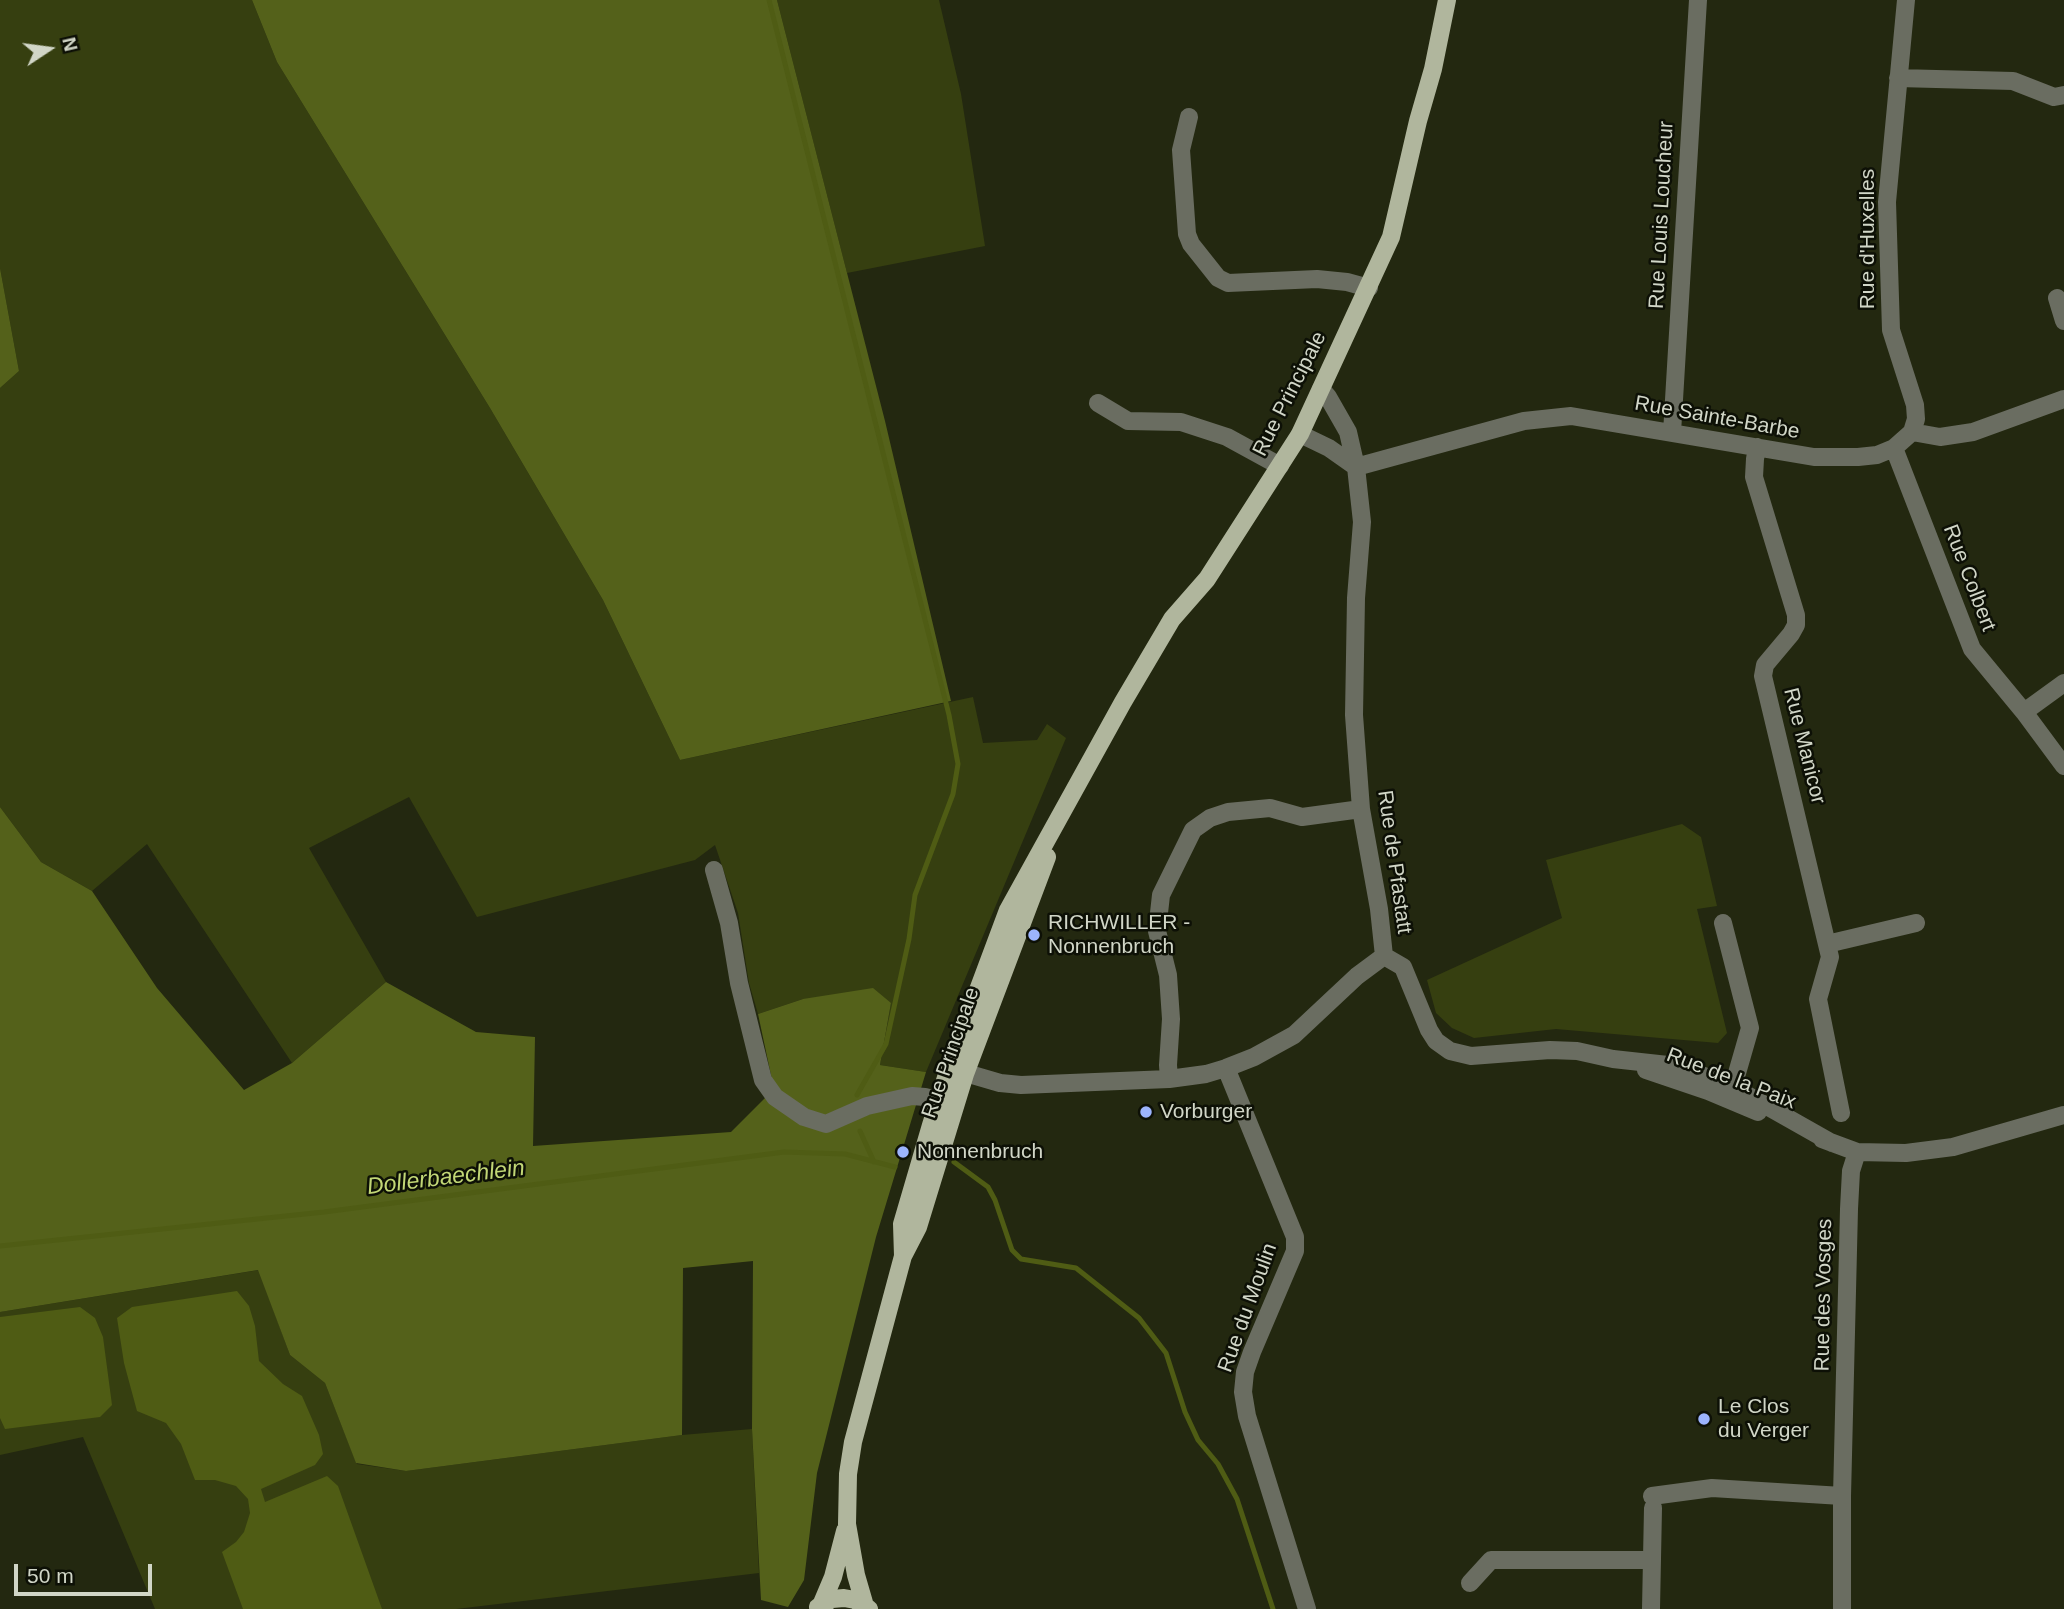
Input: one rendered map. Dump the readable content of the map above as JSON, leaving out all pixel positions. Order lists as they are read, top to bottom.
{
  "streets": {
    "main road": ["Rue Principale"],
    "street": [
      "Rue Louis Loucheur",
      "Rue d'Huxelles",
      "Rue Sainte-Barbe",
      "Rue Colbert",
      "Rue Manicor",
      "Rue de Pfastatt",
      "Rue de la Paix",
      "Rue des Vosges",
      "Rue du Moulin"
    ]
  },
  "crossings": [
    ["Rue Louis Loucheur", "Rue Sainte-Barbe"],
    ["Rue Principale", "Rue de Pfastatt"],
    ["Rue Sainte-Barbe", "Rue Colbert"],
    ["Rue Sainte-Barbe", "Rue Manicor"],
    ["Rue Sainte-Barbe", "Rue de Pfastatt"],
    ["Rue de Pfastatt", "Rue de la Paix"],
    ["Rue de Pfastatt", "Rue du Moulin"],
    ["Rue de la Paix", "Rue des Vosges"]
  ],
  "water": ["Dollerbaechlein"],
  "places": [
    "RICHWILLER - Nonnenbruch",
    "Vorburger",
    "Nonnenbruch",
    "Le Clos du Verger"
  ],
  "scale_bar": "50 m",
  "north": "right"
}
